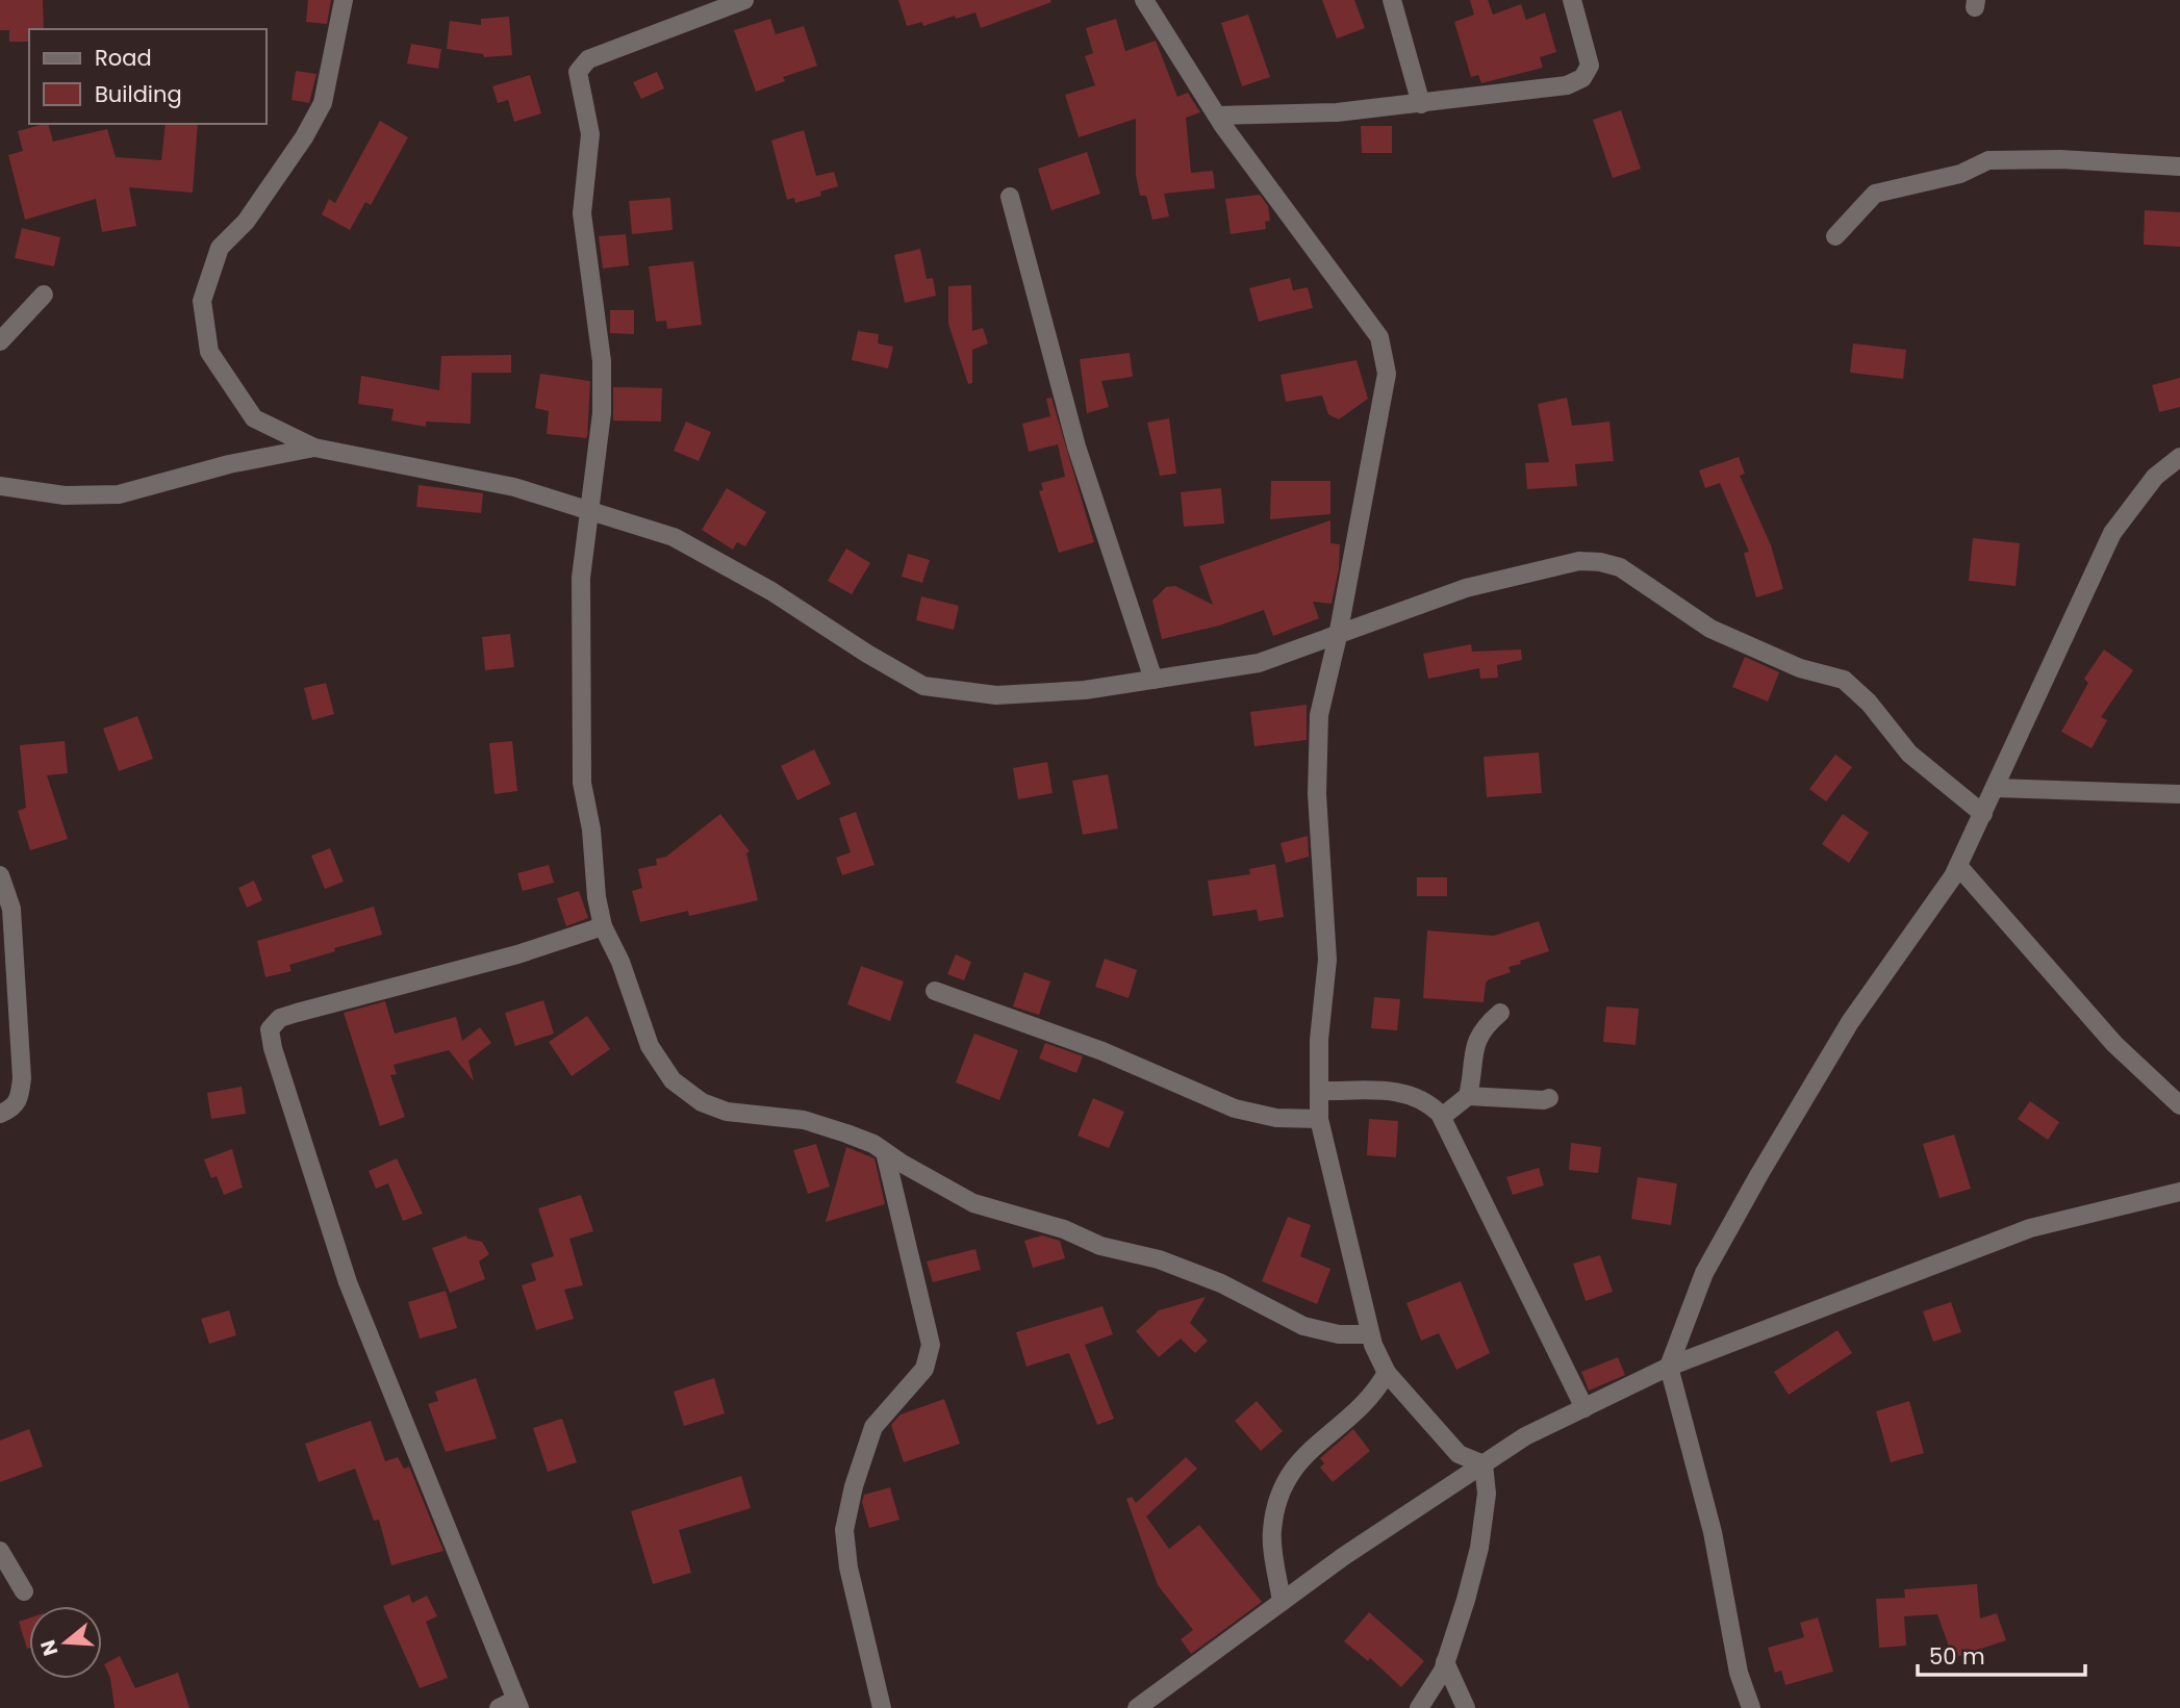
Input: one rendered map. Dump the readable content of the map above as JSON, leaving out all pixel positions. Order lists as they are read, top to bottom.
{
  "legend": ["Road", "Building"],
  "scale_bar": "50 m",
  "north": "left"
}
